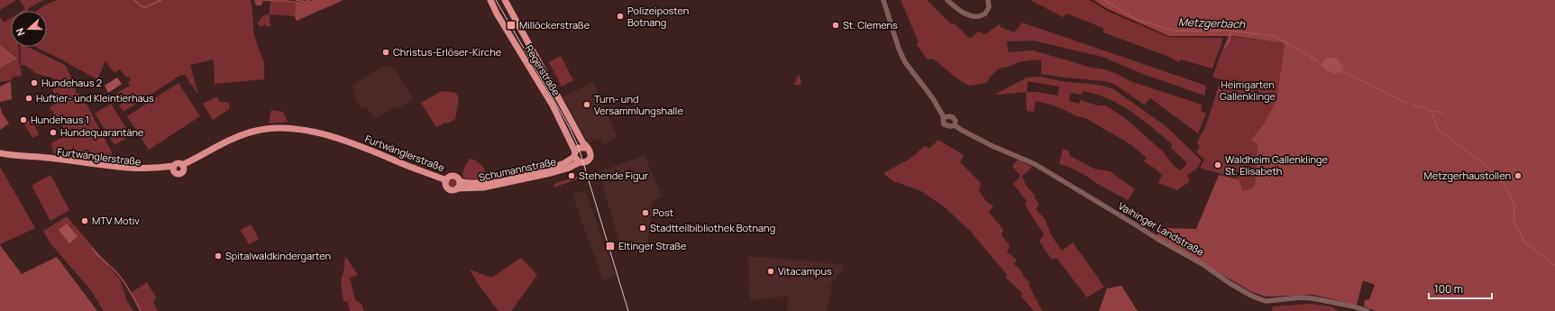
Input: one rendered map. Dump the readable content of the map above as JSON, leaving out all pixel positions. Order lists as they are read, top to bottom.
{
  "streets": {
    "main road": ["Regerstraße", "Furtwänglerstraße", "Schumannstraße"],
    "street": ["Vaihinger Landstraße"]
  },
  "crossings": [
    ["Regerstraße", "Schumannstraße"],
    ["Furtwänglerstraße", "Schumannstraße"]
  ],
  "water": ["Metzgerbach"],
  "parks": ["Heimgarten Gallenklinge"],
  "places": {
    "other": [
      "Polizeiposten Botnang",
      "St. Clemens",
      "Christus-Erlöser-Kirche",
      "Hundehaus 2",
      "Huftier- und Kleintierhaus",
      "Turn- und Versammlungshalle",
      "Hundehaus 1",
      "Hundequarantäne",
      "Waldheim Gallenklinge St. Elisabeth",
      "Stehende Figur",
      "Metzgerhaustollen",
      "Post",
      "MTV Motiv",
      "Stadtteilbibliothek Botnang",
      "Spitalwaldkindergarten",
      "Vitacampus"
    ],
    "transit": ["Millöckerstraße", "Eltinger Straße"]
  },
  "scale_bar": "100 m",
  "north": "left"
}
